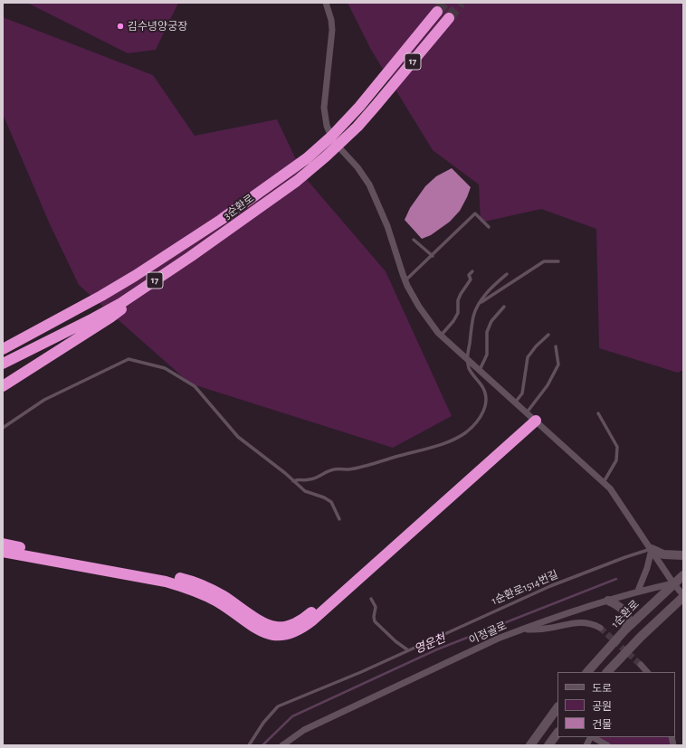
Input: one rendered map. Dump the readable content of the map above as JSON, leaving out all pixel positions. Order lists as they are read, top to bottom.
{
  "streets": {
    "highway": ["17", "3순환로"],
    "street": ["1순환로", "이정골로"],
    "lane": ["1순환로1514번길"]
  },
  "crossings": [
    ["1순환로", "이정골로"]
  ],
  "water": ["영운천"],
  "places": ["김수녕양궁장"],
  "legend": ["도로", "공원", "건물"]
}
